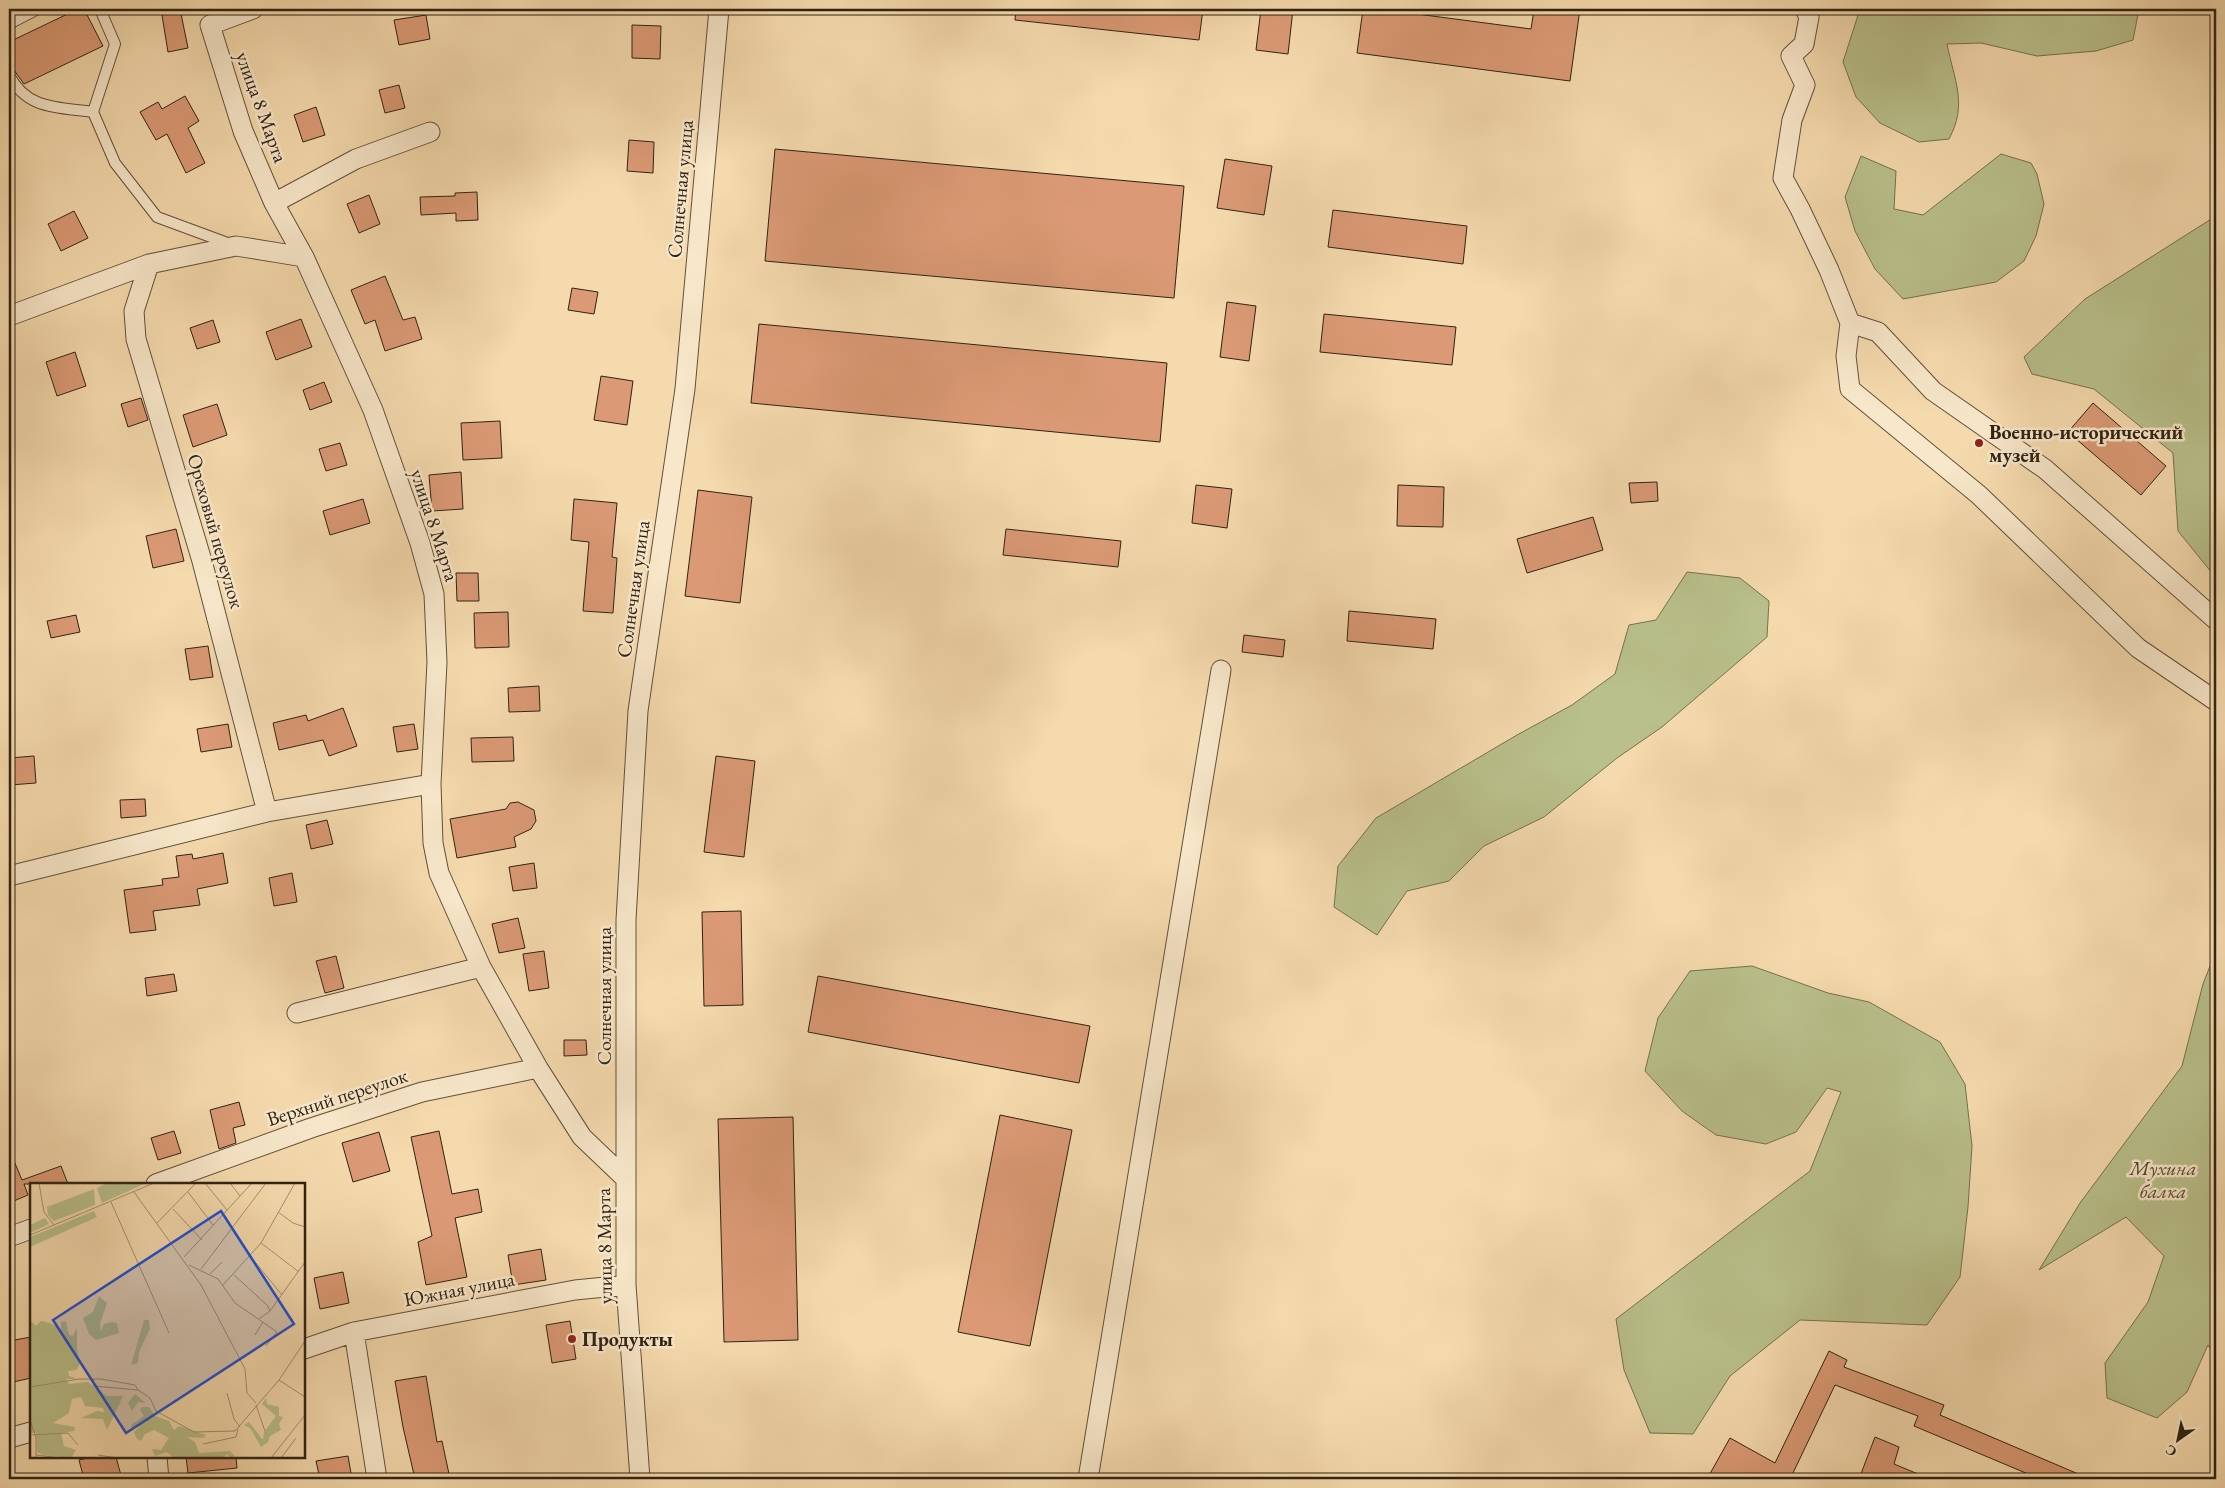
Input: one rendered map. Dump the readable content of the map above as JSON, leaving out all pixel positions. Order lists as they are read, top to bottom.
{
  "streets": {
    "street": [
      "улица 8 Марта",
      "Солнечная улица",
      "Ореховый переулок",
      "Верхний переулок",
      "Южная улица"
    ]
  },
  "crossings": [
    ["улица 8 Марта", "Солнечная улица"],
    ["улица 8 Марта", "Верхний переулок"],
    ["улица 8 Марта", "Южная улица"]
  ],
  "parks": ["Мухина балка"],
  "places": ["Военно-исторический музей", "Продукты"],
  "north": "bottom left"
}
